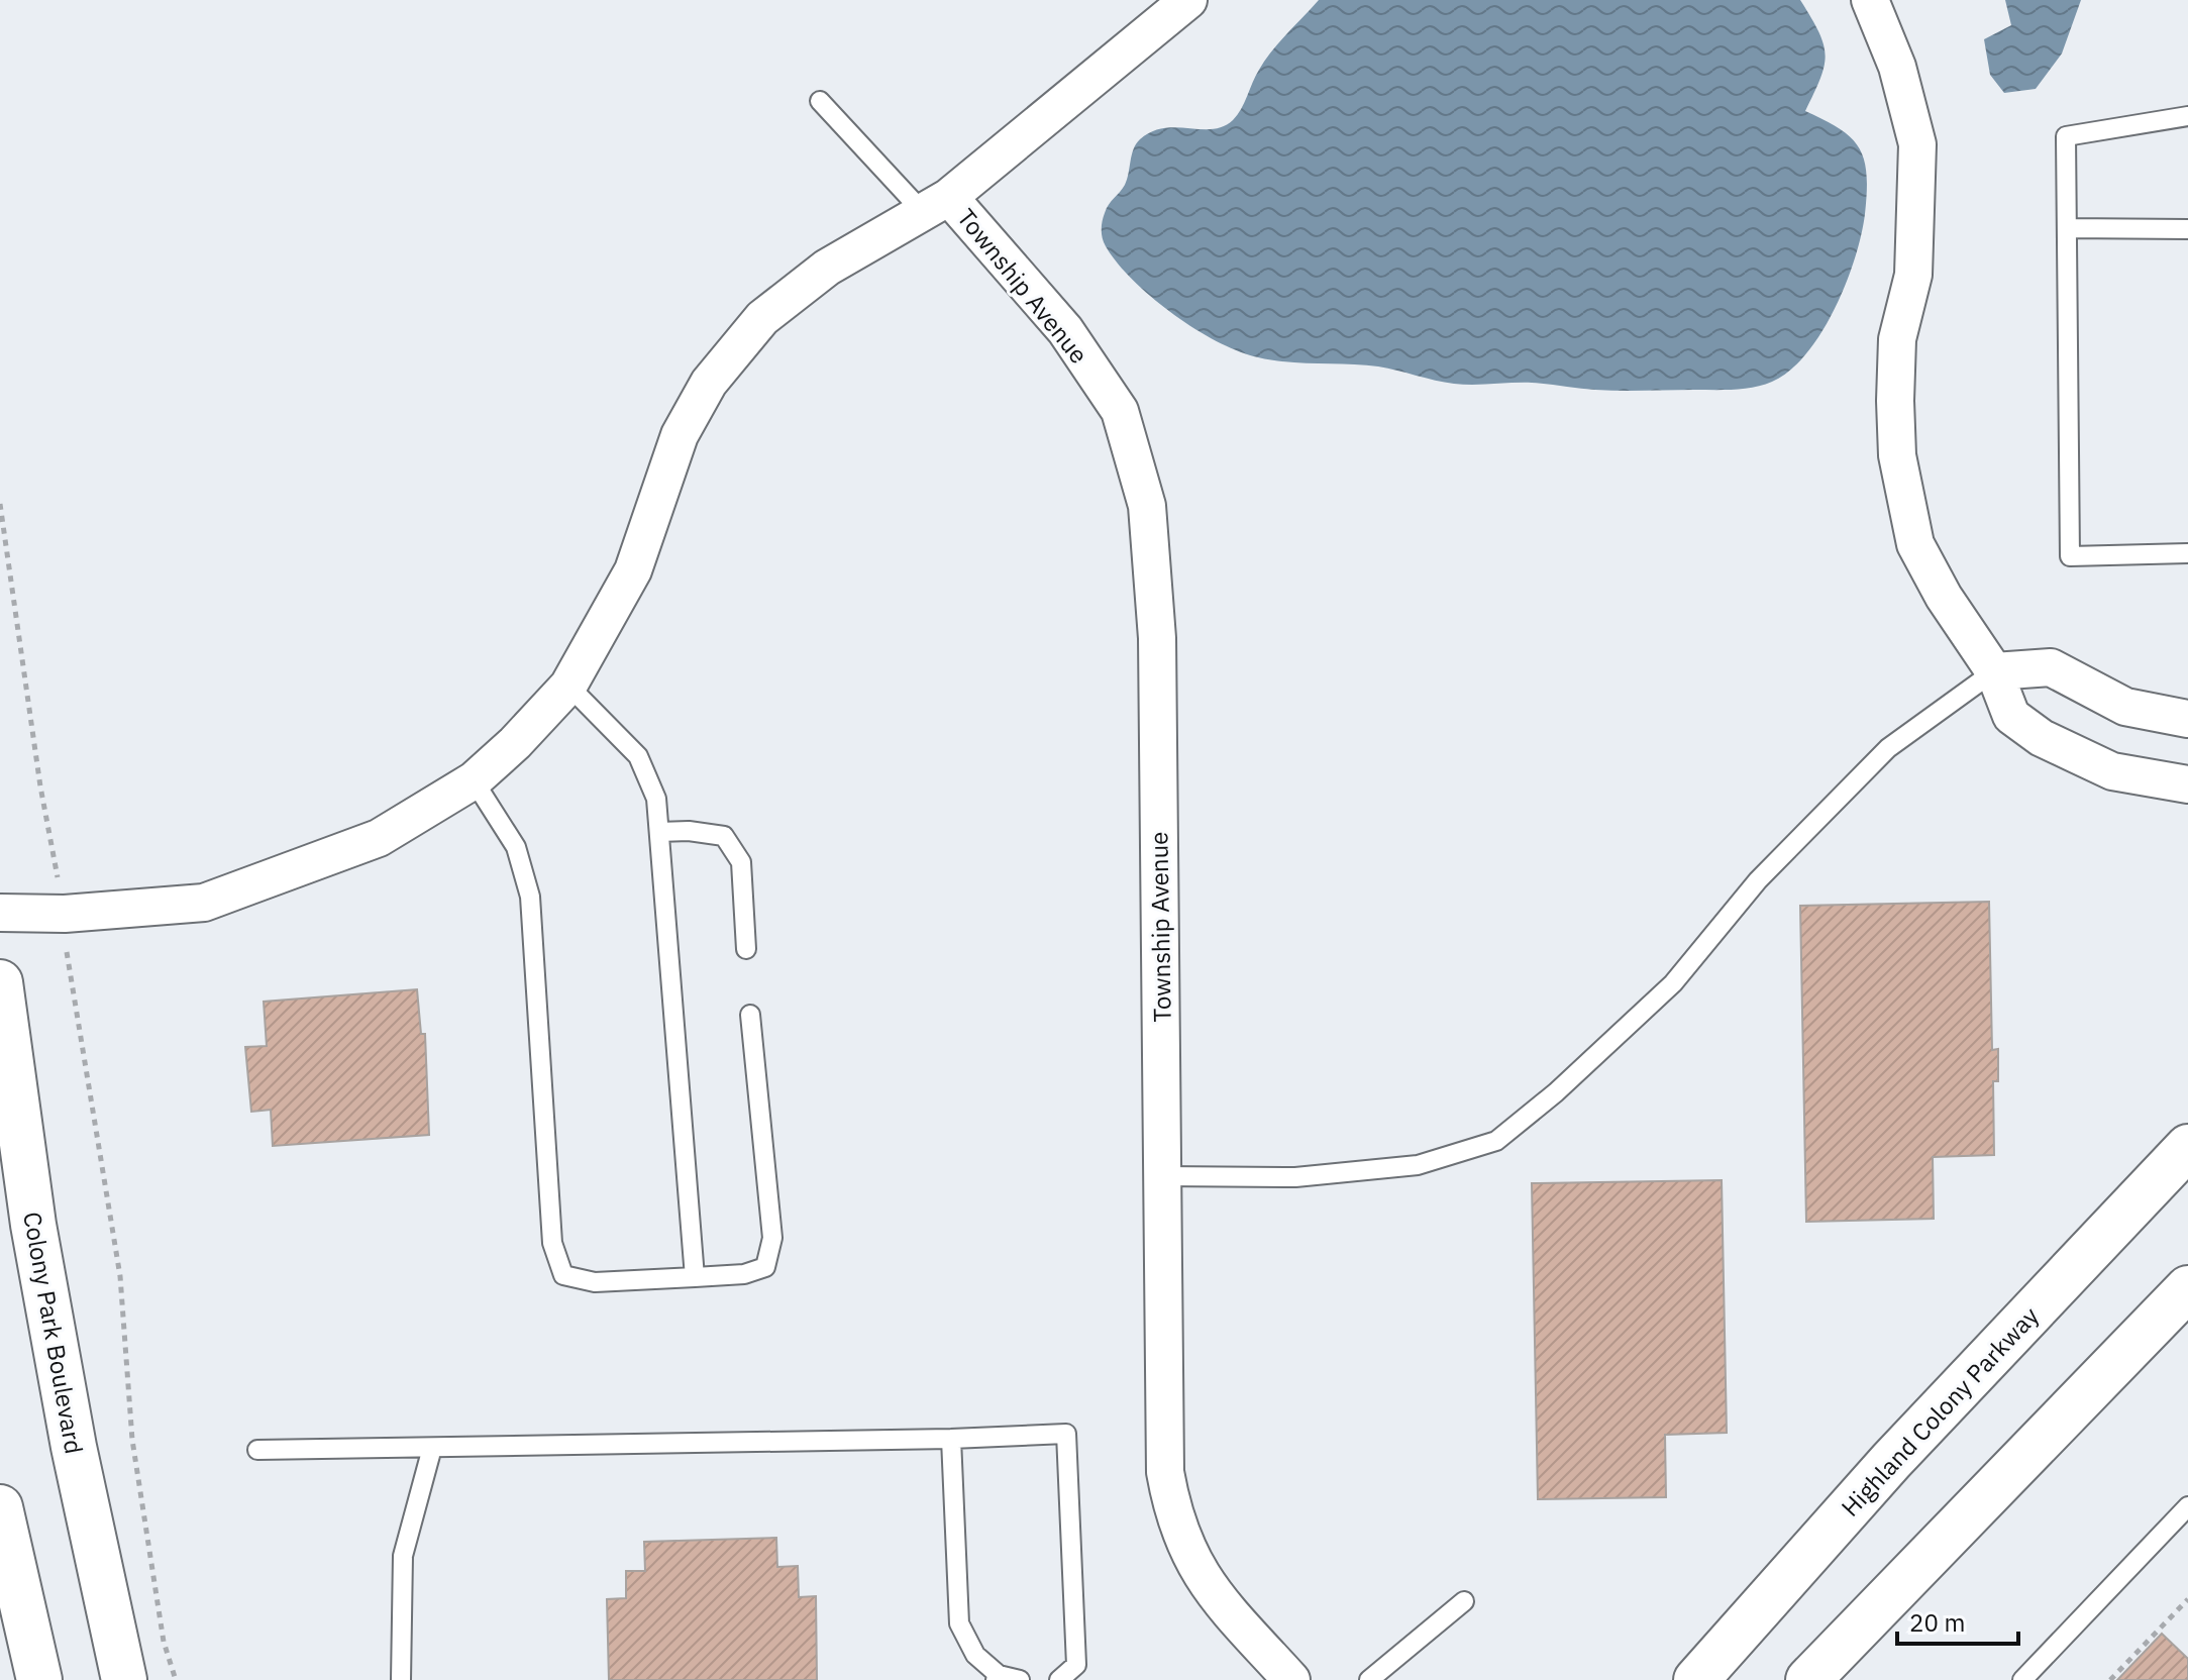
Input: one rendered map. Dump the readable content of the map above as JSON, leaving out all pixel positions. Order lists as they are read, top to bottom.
{
  "streets": {
    "street": ["Township Avenue", "Colony Park Boulevard", "Highland Colony Parkway"]
  },
  "scale_bar": "20 m"
}
